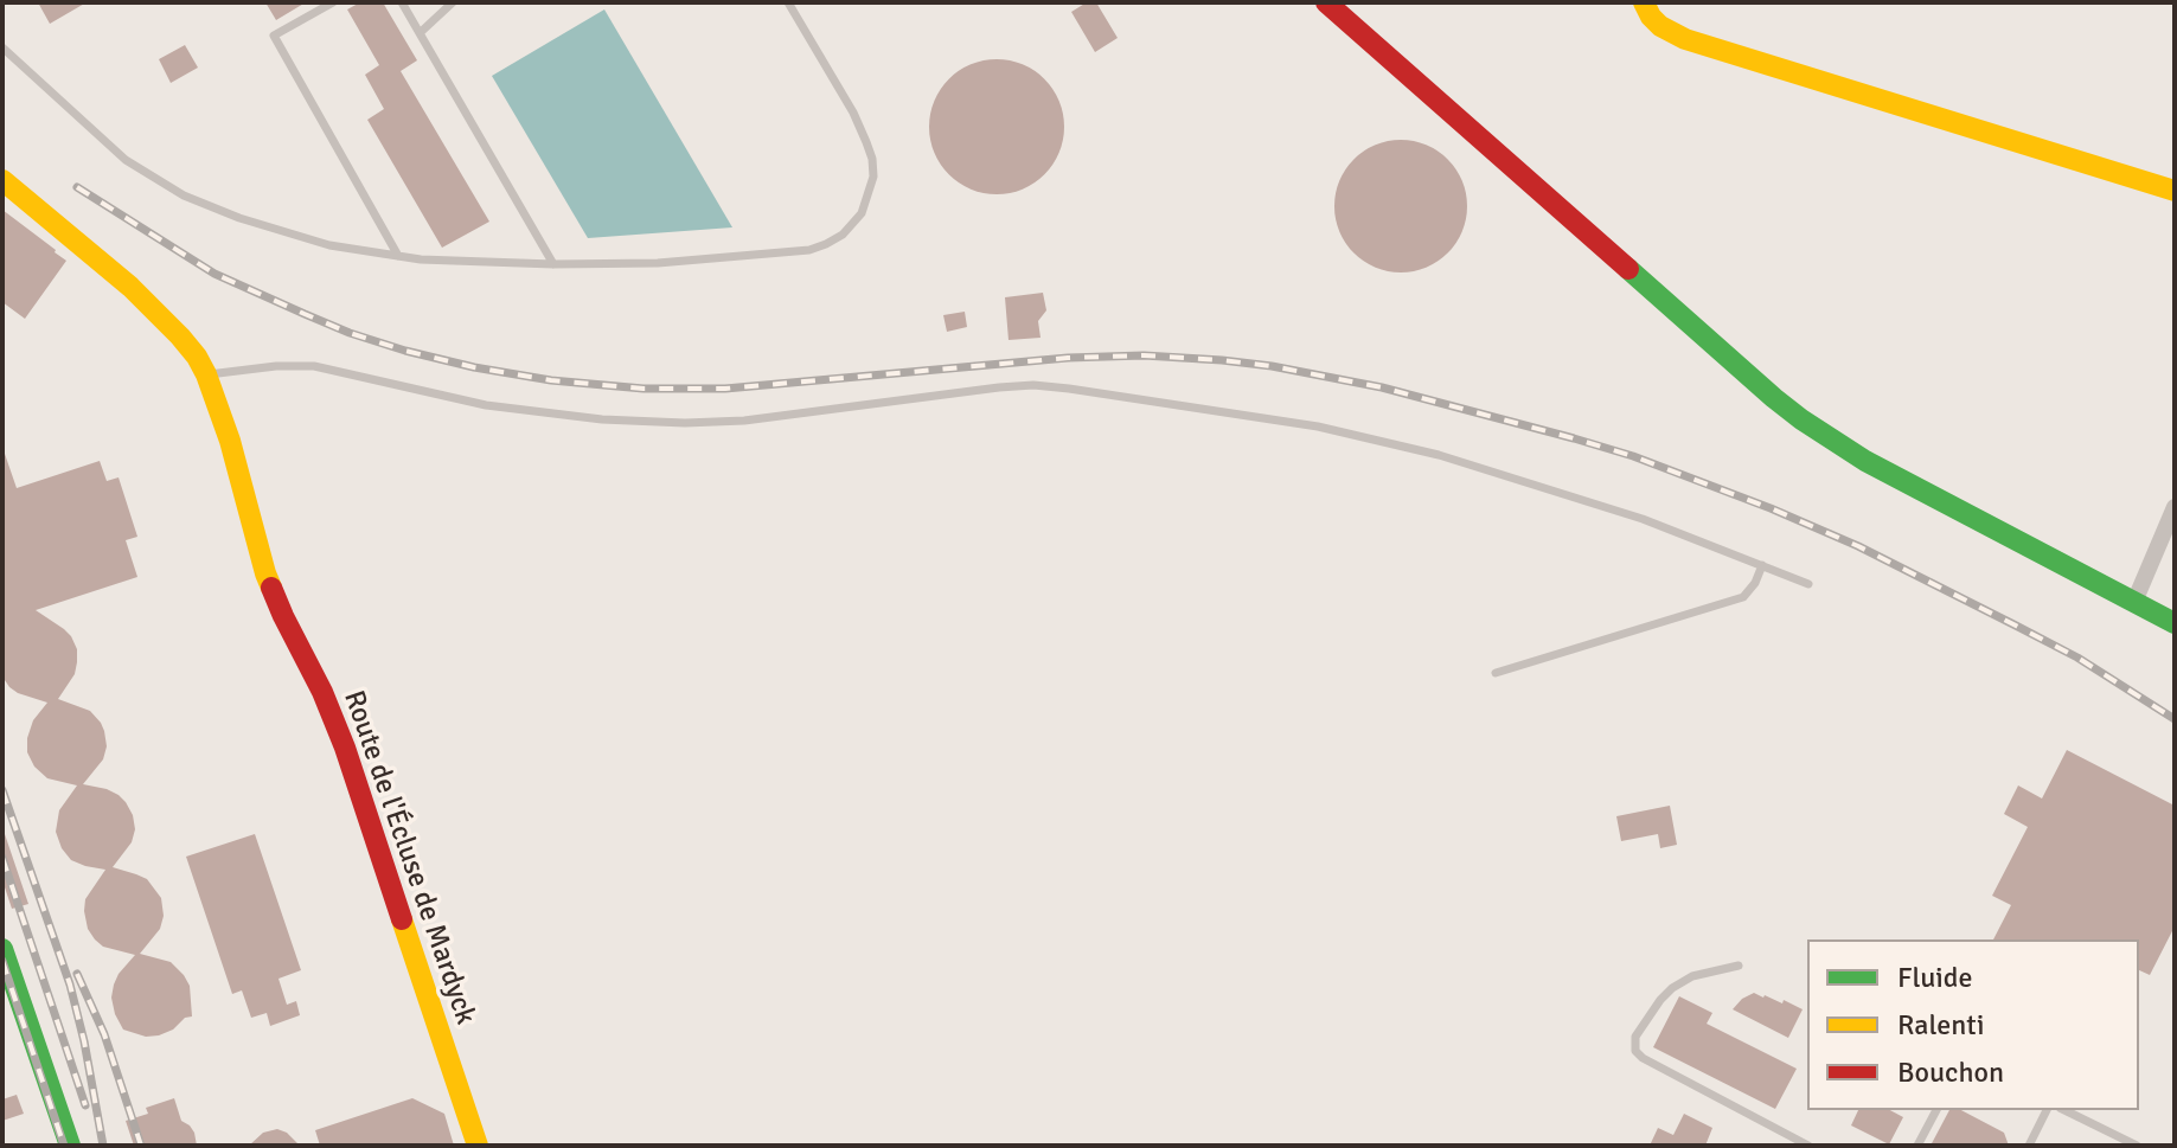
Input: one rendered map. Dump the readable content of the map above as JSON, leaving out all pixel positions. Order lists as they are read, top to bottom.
{
  "streets": {
    "street": ["Route de l'Écluse de Mardyck"]
  },
  "legend": ["Fluide", "Ralenti", "Bouchon"]
}
